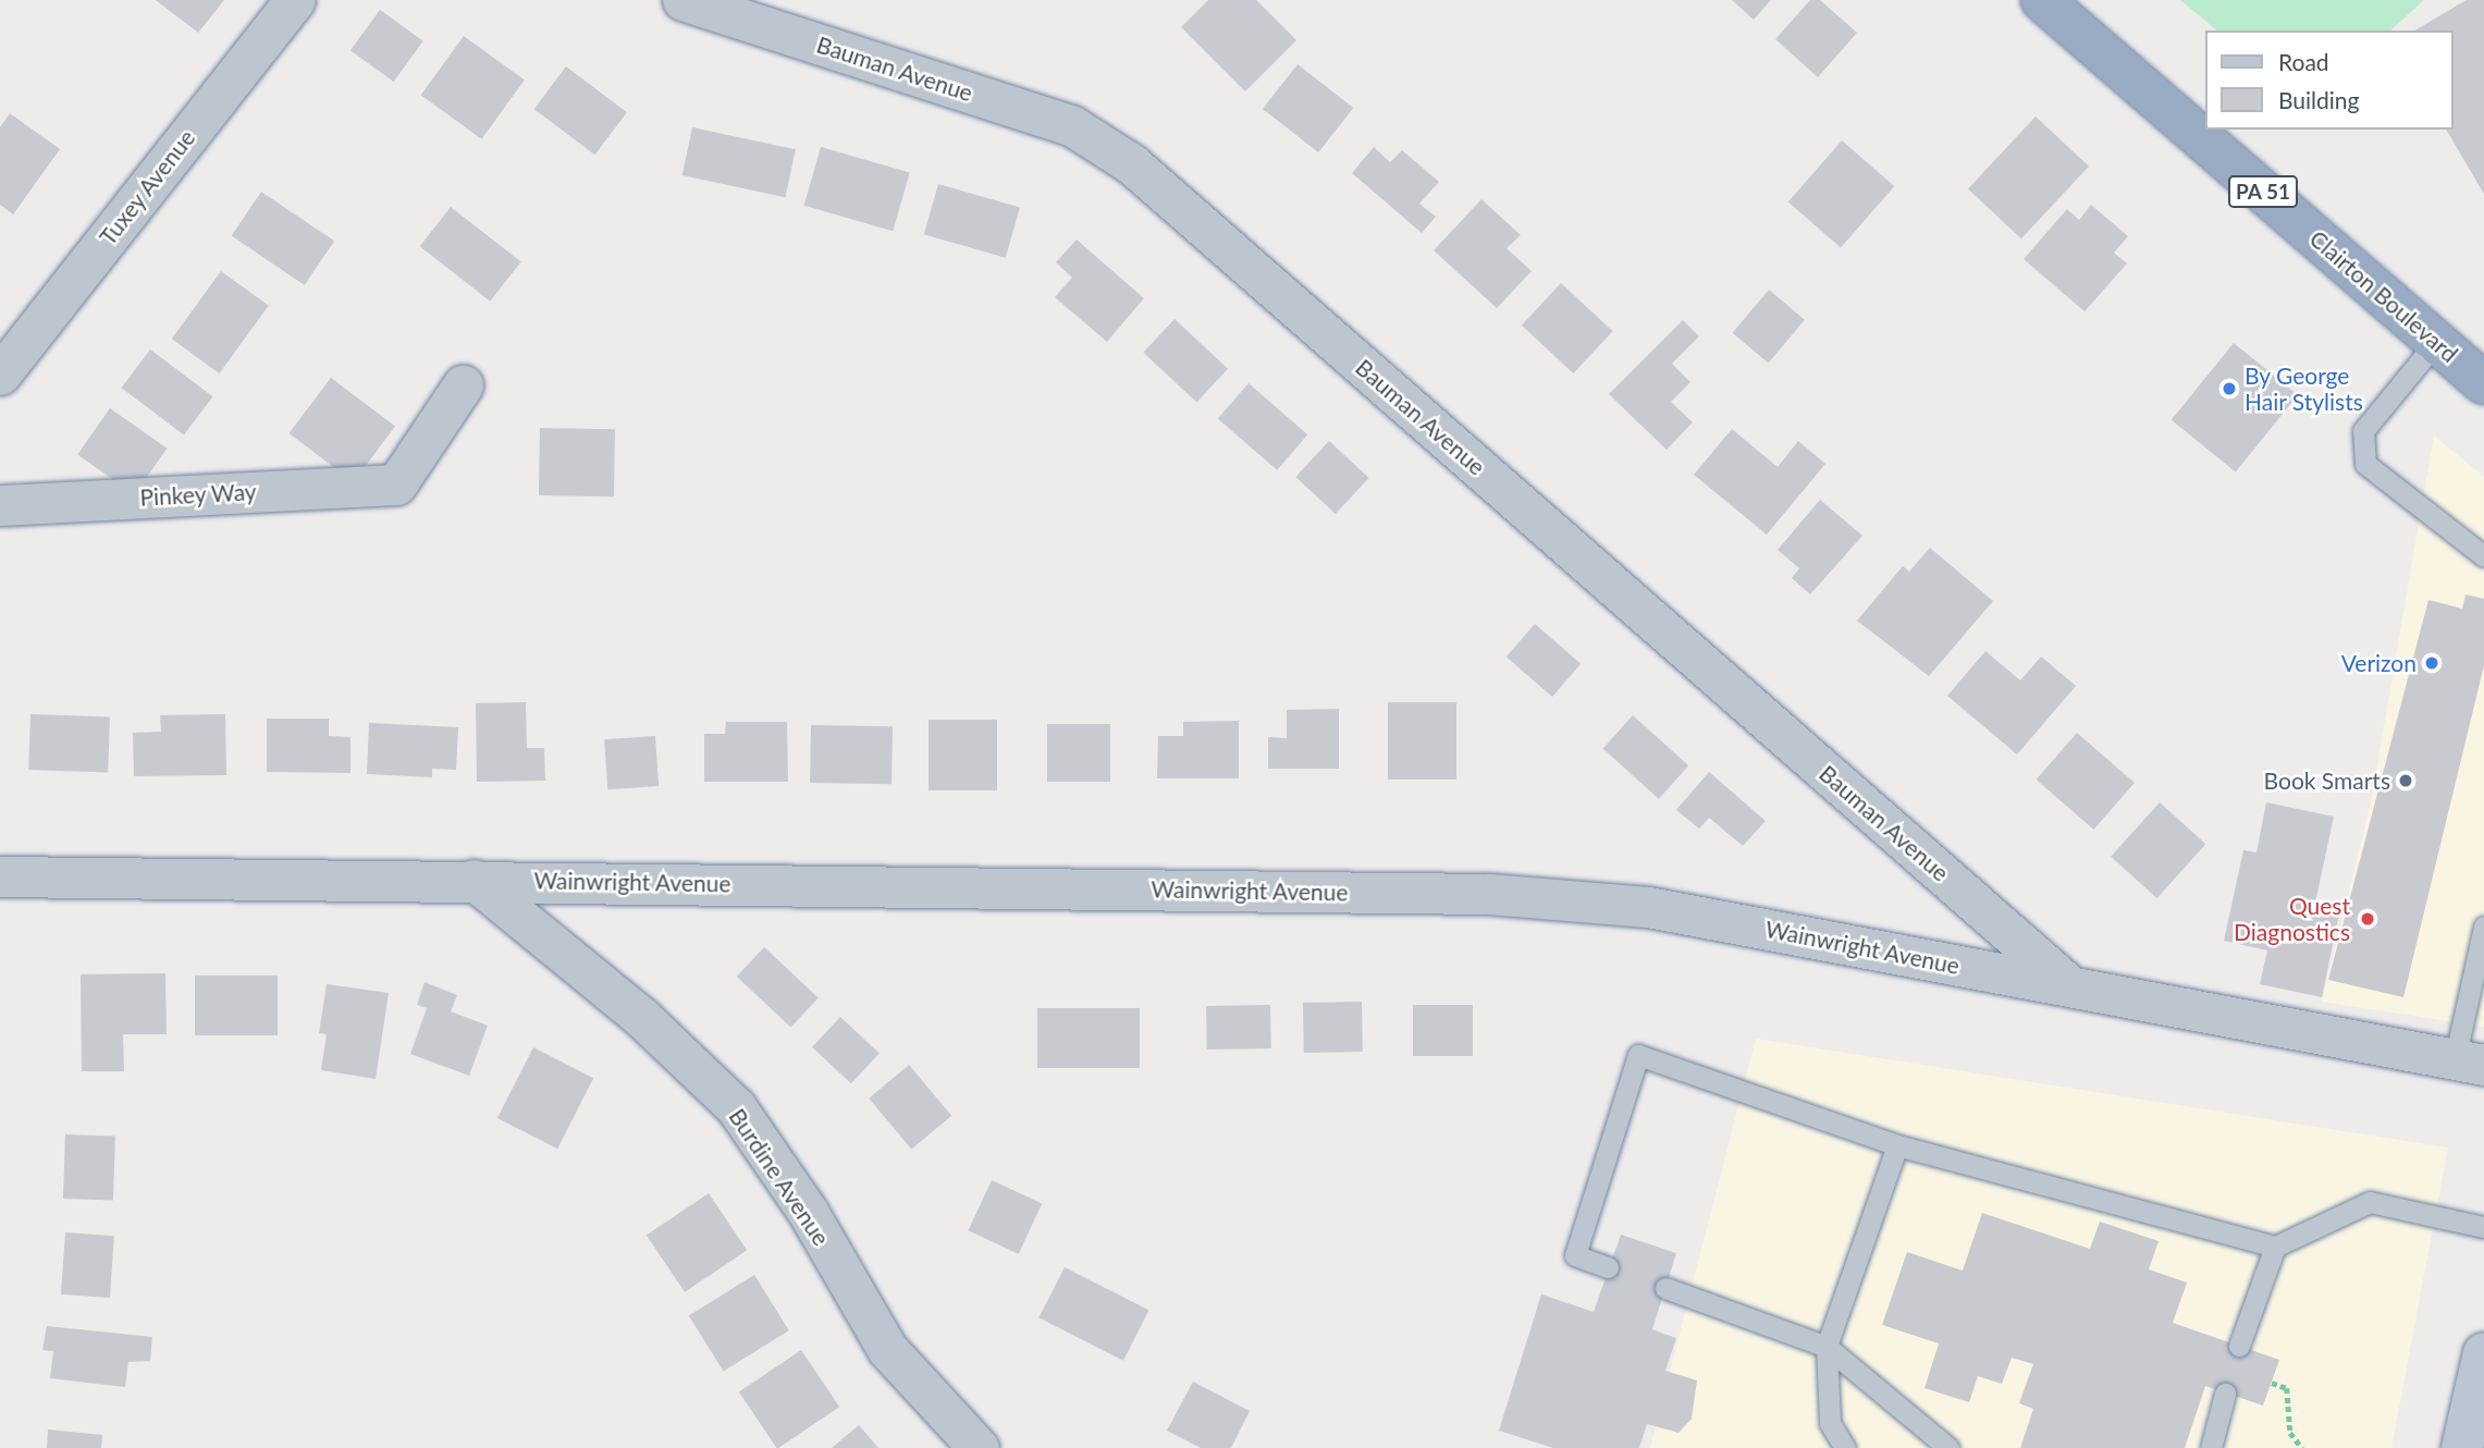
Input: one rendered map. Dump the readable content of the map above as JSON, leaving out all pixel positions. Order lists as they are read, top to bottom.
{
  "streets": {
    "highway": ["PA 51", "Clairton Boulevard"],
    "street": [
      "Bauman Avenue",
      "Tuxey Avenue",
      "Pinkey Way",
      "Wainwright Avenue",
      "Burdine Avenue"
    ]
  },
  "crossings": [
    ["Bauman Avenue", "Wainwright Avenue"],
    ["Wainwright Avenue", "Burdine Avenue"]
  ],
  "places": [
    "By George Hair Stylists",
    "Verizon",
    "Book Smarts",
    "Quest Diagnostics"
  ],
  "legend": ["Road", "Building"]
}
